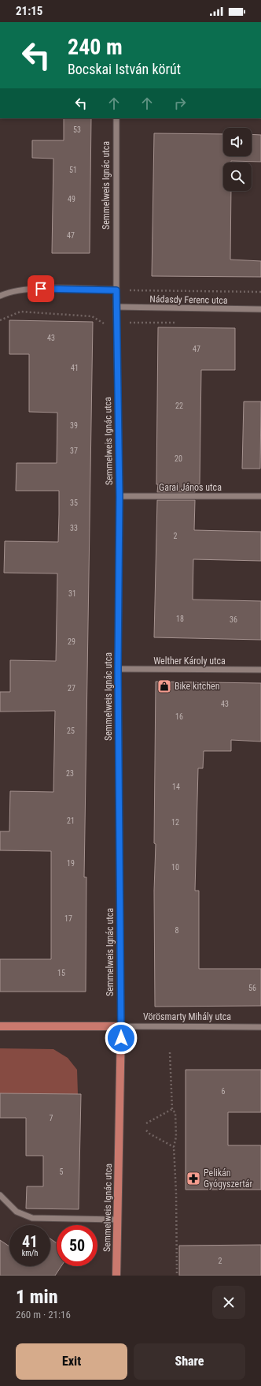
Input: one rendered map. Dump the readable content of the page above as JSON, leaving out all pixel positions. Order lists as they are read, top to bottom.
{
  "streets": {
    "main road": ["Semmelweis Ignác utca", "Vörösmarty Mihály utca"],
    "street": ["Nádasdy Ferenc utca", "Garai János utca", "Welther Károly utca"]
  },
  "crossings": [
    ["Semmelweis Ignác utca", "Nádasdy Ferenc utca"],
    ["Semmelweis Ignác utca", "Garai János utca"],
    ["Semmelweis Ignác utca", "Welther Károly utca"],
    ["Semmelweis Ignác utca", "Vörösmarty Mihály utca"]
  ],
  "places": {
    "shop": ["Bike kitchen"],
    "pharmacy": ["Pelikán Gyógyszertár"]
  },
  "house_numbers": [
    "53",
    "51",
    "49",
    "47",
    "43",
    "47",
    "41",
    "22",
    "39",
    "37",
    "20",
    "35",
    "33",
    "2",
    "31",
    "18",
    "36",
    "29",
    "27",
    "43",
    "16",
    "25",
    "23",
    "14",
    "21",
    "12",
    "19",
    "10",
    "17",
    "8",
    "15",
    "56",
    "6",
    "7",
    "5",
    "2"
  ],
  "page": {
    "status": "21:15",
    "turn": ["240 m", "Bocskai István körút"],
    "speed": "41 km/h",
    "limit": "50",
    "heading": ["1 min", "260 m · 21:16"],
    "buttons": ["Exit", "Share"]
  }
}
